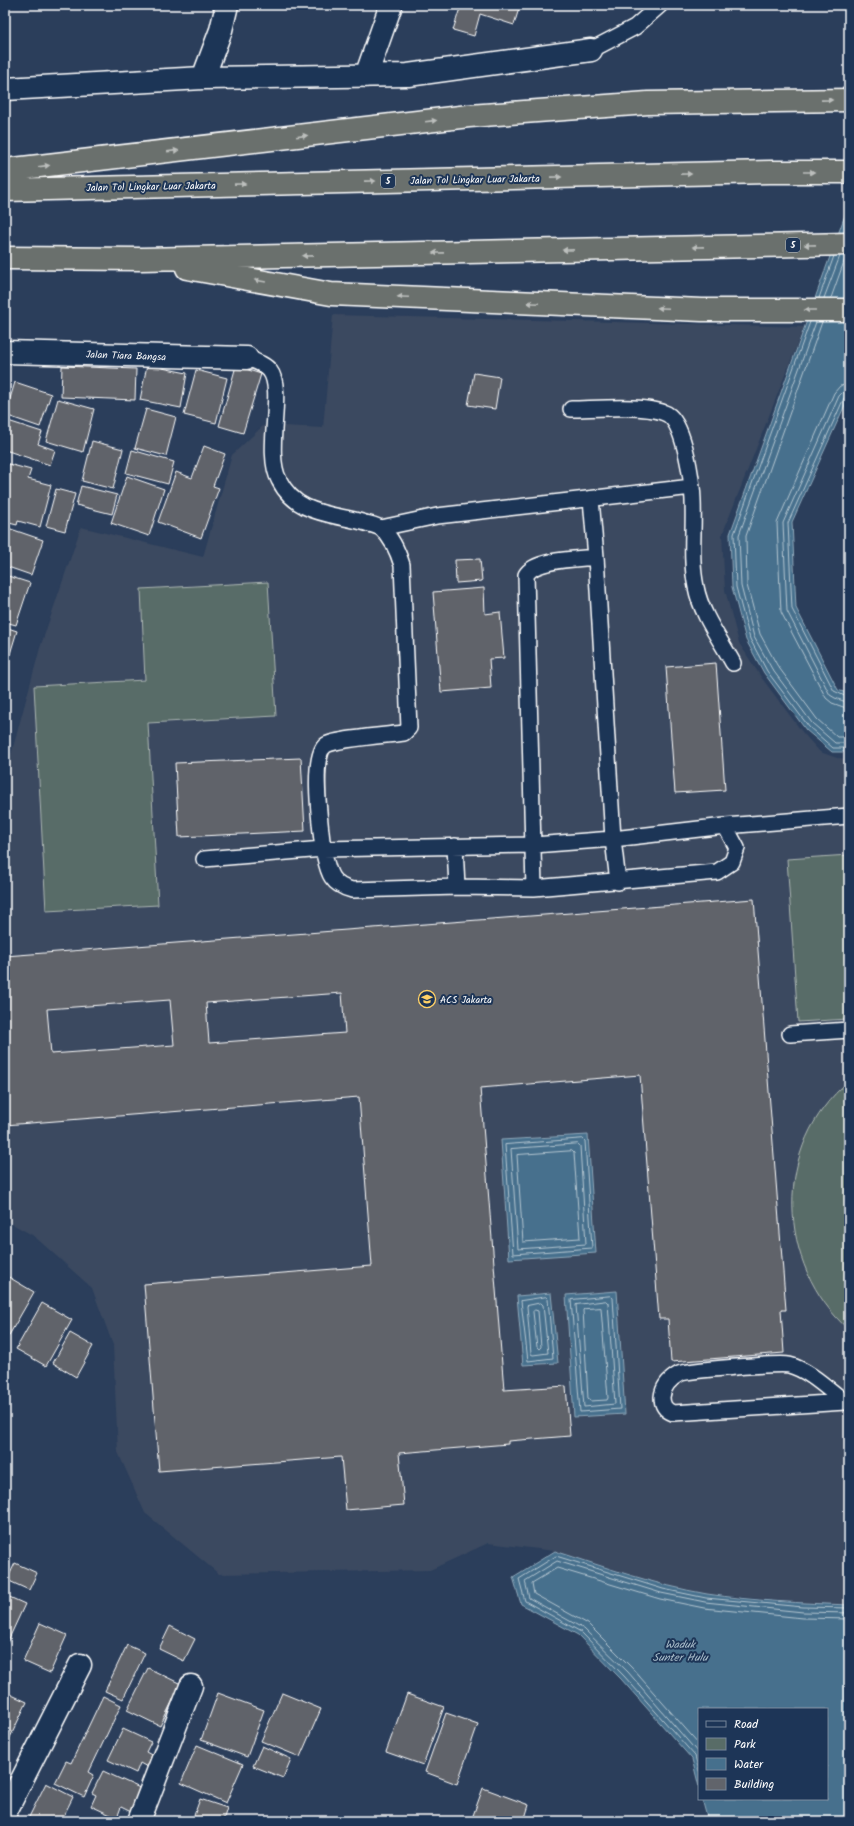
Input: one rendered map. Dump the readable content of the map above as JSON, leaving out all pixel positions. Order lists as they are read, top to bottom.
{
  "streets": {
    "highway": ["Jalan Tol Lingkar Luar Jakarta", "5"],
    "street": ["Jalan Tiara Bangsa"]
  },
  "water": ["Waduk Sunter Hulu"],
  "places": {
    "school or university": ["ACS Jakarta"]
  },
  "legend": [
    "Road",
    "Park",
    "Water",
    "Building"
  ]
}
